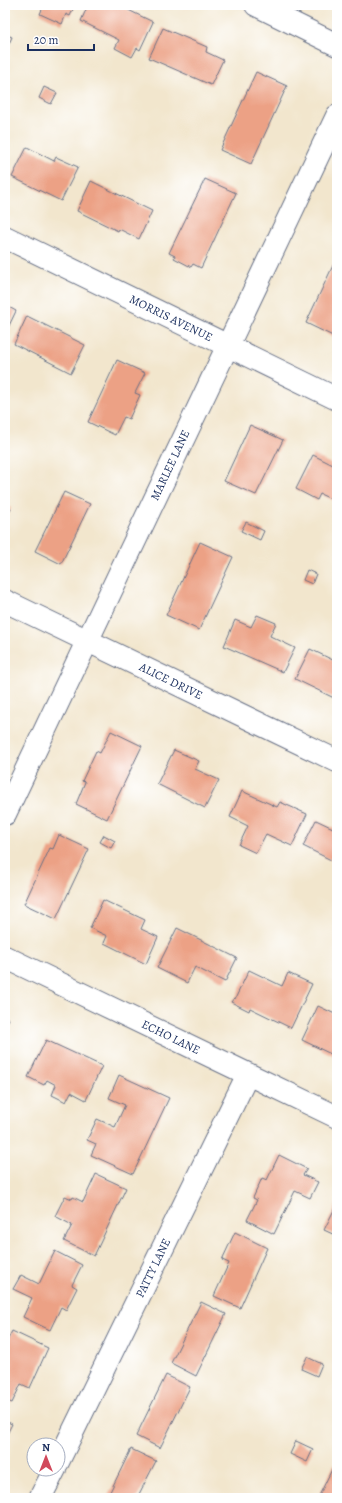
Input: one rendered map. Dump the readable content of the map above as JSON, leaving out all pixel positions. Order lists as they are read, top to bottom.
{
  "streets": {
    "street": [
      "MORRIS AVENUE",
      "MARLEE LANE",
      "ALICE DRIVE",
      "ECHO LANE",
      "PATTY LANE"
    ]
  },
  "crossings": [
    ["MORRIS AVENUE", "MARLEE LANE"],
    ["MARLEE LANE", "ALICE DRIVE"],
    ["ECHO LANE", "PATTY LANE"]
  ],
  "scale_bar": "20 m",
  "north": "top"
}
